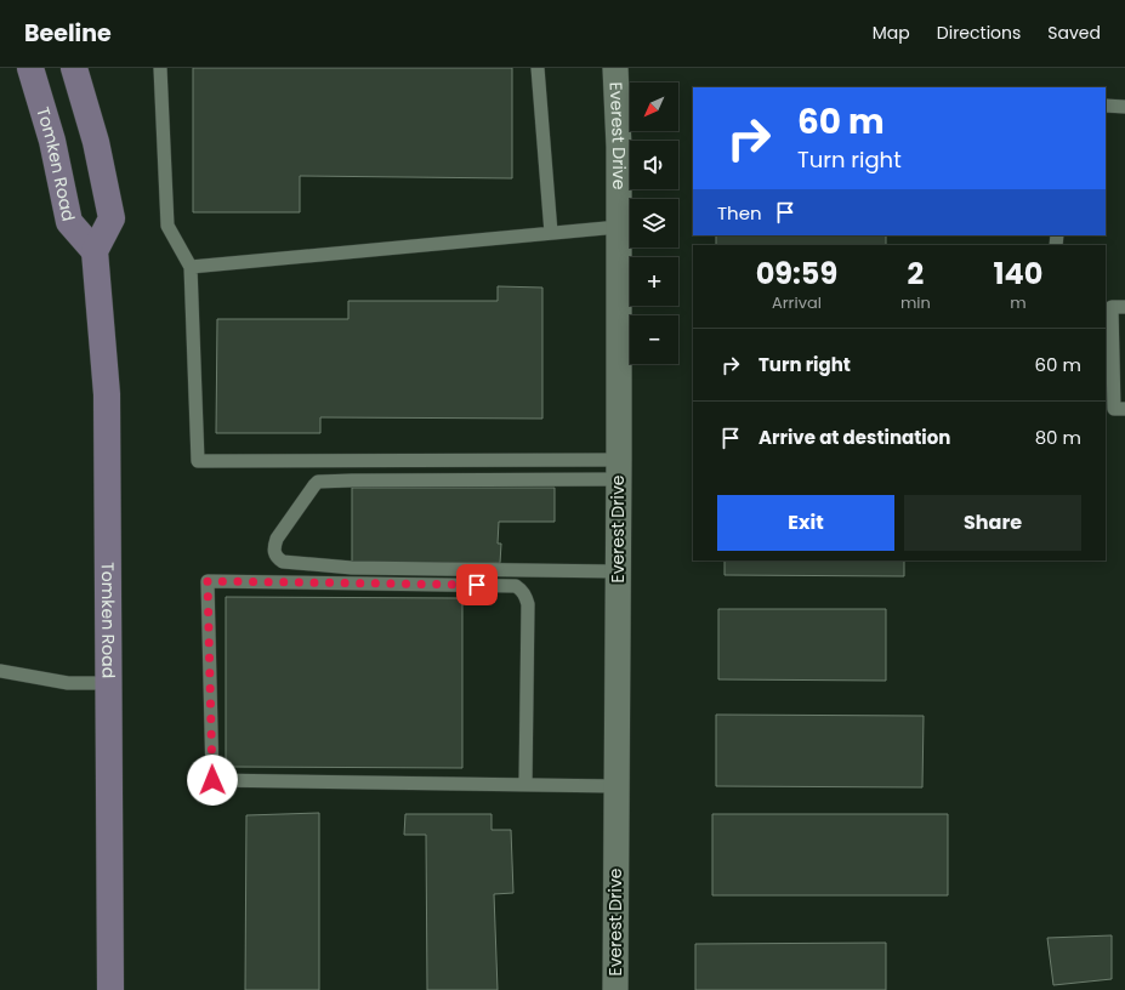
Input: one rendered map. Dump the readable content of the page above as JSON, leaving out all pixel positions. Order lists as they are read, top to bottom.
{
  "streets": {
    "main road": ["Tomken Road"],
    "street": ["Everest Drive"]
  },
  "north": "bottom left",
  "page": {
    "header": "Beeline",
    "nav": ["Map", "Directions", "Saved"],
    "map_buttons": ["+", "−"],
    "turn": ["60 m", "Turn right"],
    "then": "Then",
    "eta": [
      "09:59",
      "Arrival",
      "2",
      "min",
      "140",
      "m"
    ],
    "list": [
      {
        "name": "Turn right",
        "value": "60 m"
      },
      {
        "name": "Arrive at destination",
        "value": "80 m"
      }
    ],
    "buttons": ["Exit", "Share"]
  }
}
